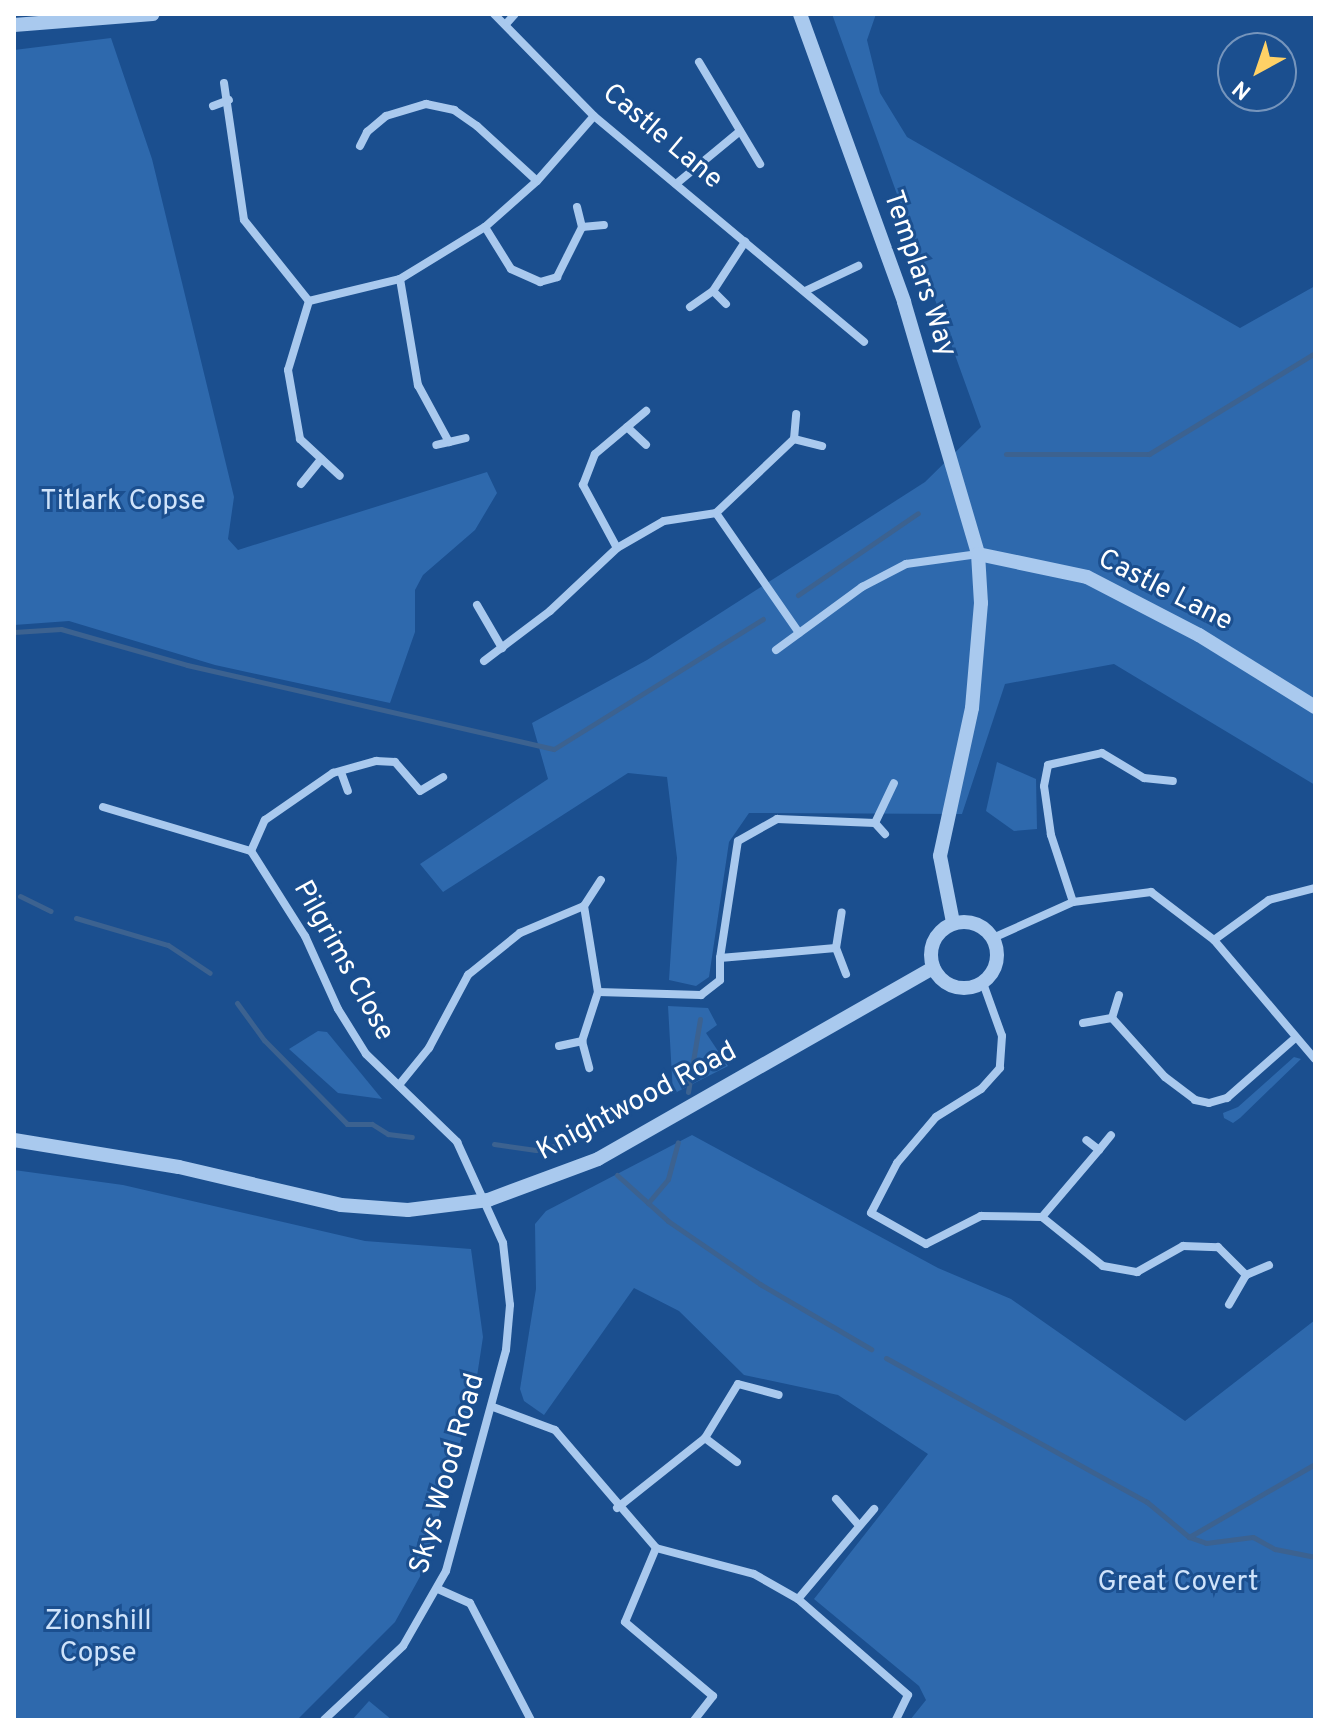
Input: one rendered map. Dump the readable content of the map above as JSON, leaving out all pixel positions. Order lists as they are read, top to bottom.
{
  "streets": {
    "street": [
      "Castle Lane",
      "Templars Way",
      "Pilgrims Close",
      "Knightwood Road",
      "Skys Wood Road"
    ]
  },
  "crossings": [
    ["Castle Lane", "Templars Way"],
    ["Pilgrims Close", "Knightwood Road"],
    ["Pilgrims Close", "Skys Wood Road"],
    ["Knightwood Road", "Skys Wood Road"]
  ],
  "parks": ["Titlark Copse", "Great Covert", "Zionshill Copse"],
  "north": "bottom left"
}
